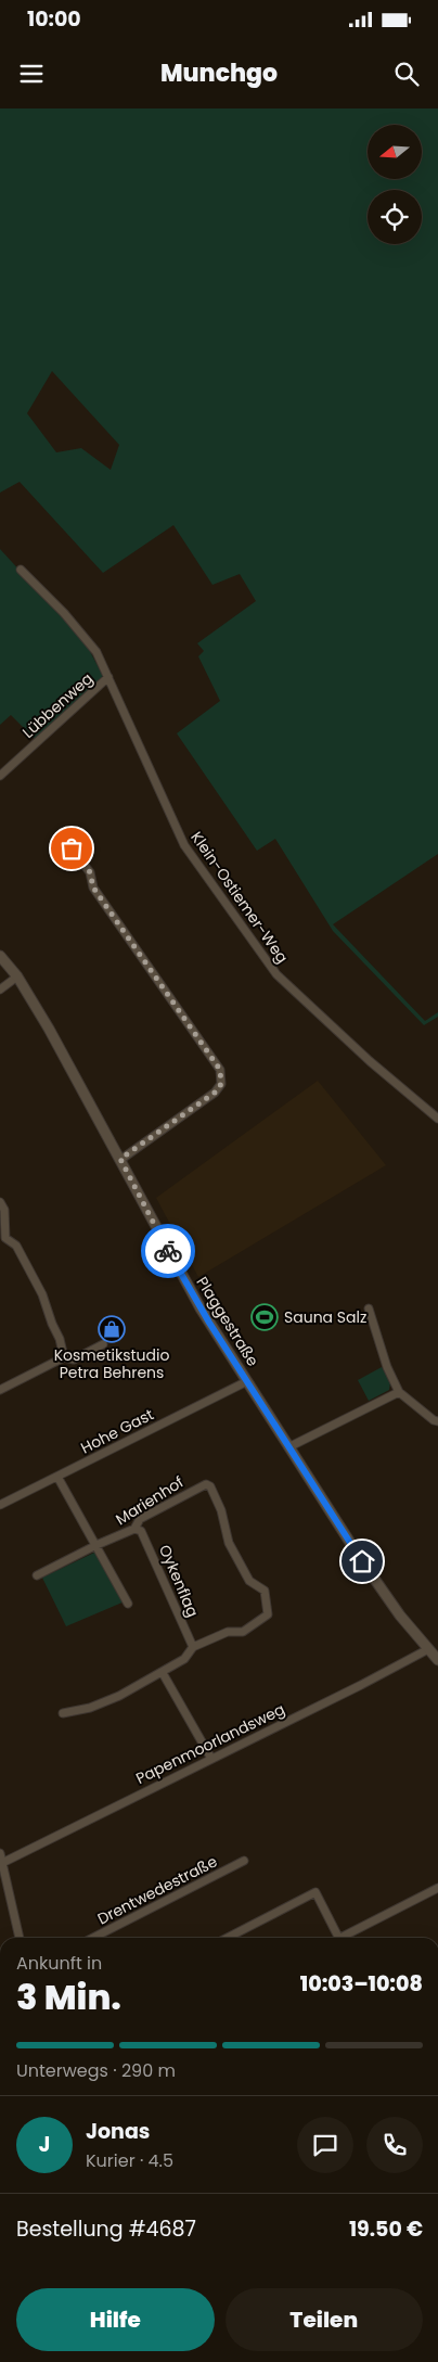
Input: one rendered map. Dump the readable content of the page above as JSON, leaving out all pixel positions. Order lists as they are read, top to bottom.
{
  "streets": {
    "street": [
      "Lübbenweg",
      "Klein-Ostiemer-Weg",
      "Plaggestraße",
      "Hohe Gast",
      "Marienhof",
      "Oykenflag",
      "Papenmoorlandsweg",
      "Drentwedestraße"
    ]
  },
  "crossings": [
    ["Lübbenweg", "Klein-Ostiemer-Weg"],
    ["Plaggestraße", "Hohe Gast"],
    ["Plaggestraße", "Papenmoorlandsweg"],
    ["Marienhof", "Oykenflag"]
  ],
  "places": {
    "sports": ["Sauna Salz"],
    "shop": ["Kosmetikstudio Petra Behrens"]
  },
  "north": "left",
  "page": {
    "status": "10:00",
    "header": "Munchgo",
    "heading": ["3 Min.", "Ankunft in", "10:03–10:08"],
    "panel": [
      "Jonas",
      "Kurier · 4.5",
      "Bestellung #4687",
      "19.50 €"
    ],
    "bar": "Unterwegs · 290 m",
    "round": "J",
    "buttons": ["Hilfe", "Teilen"]
  }
}
